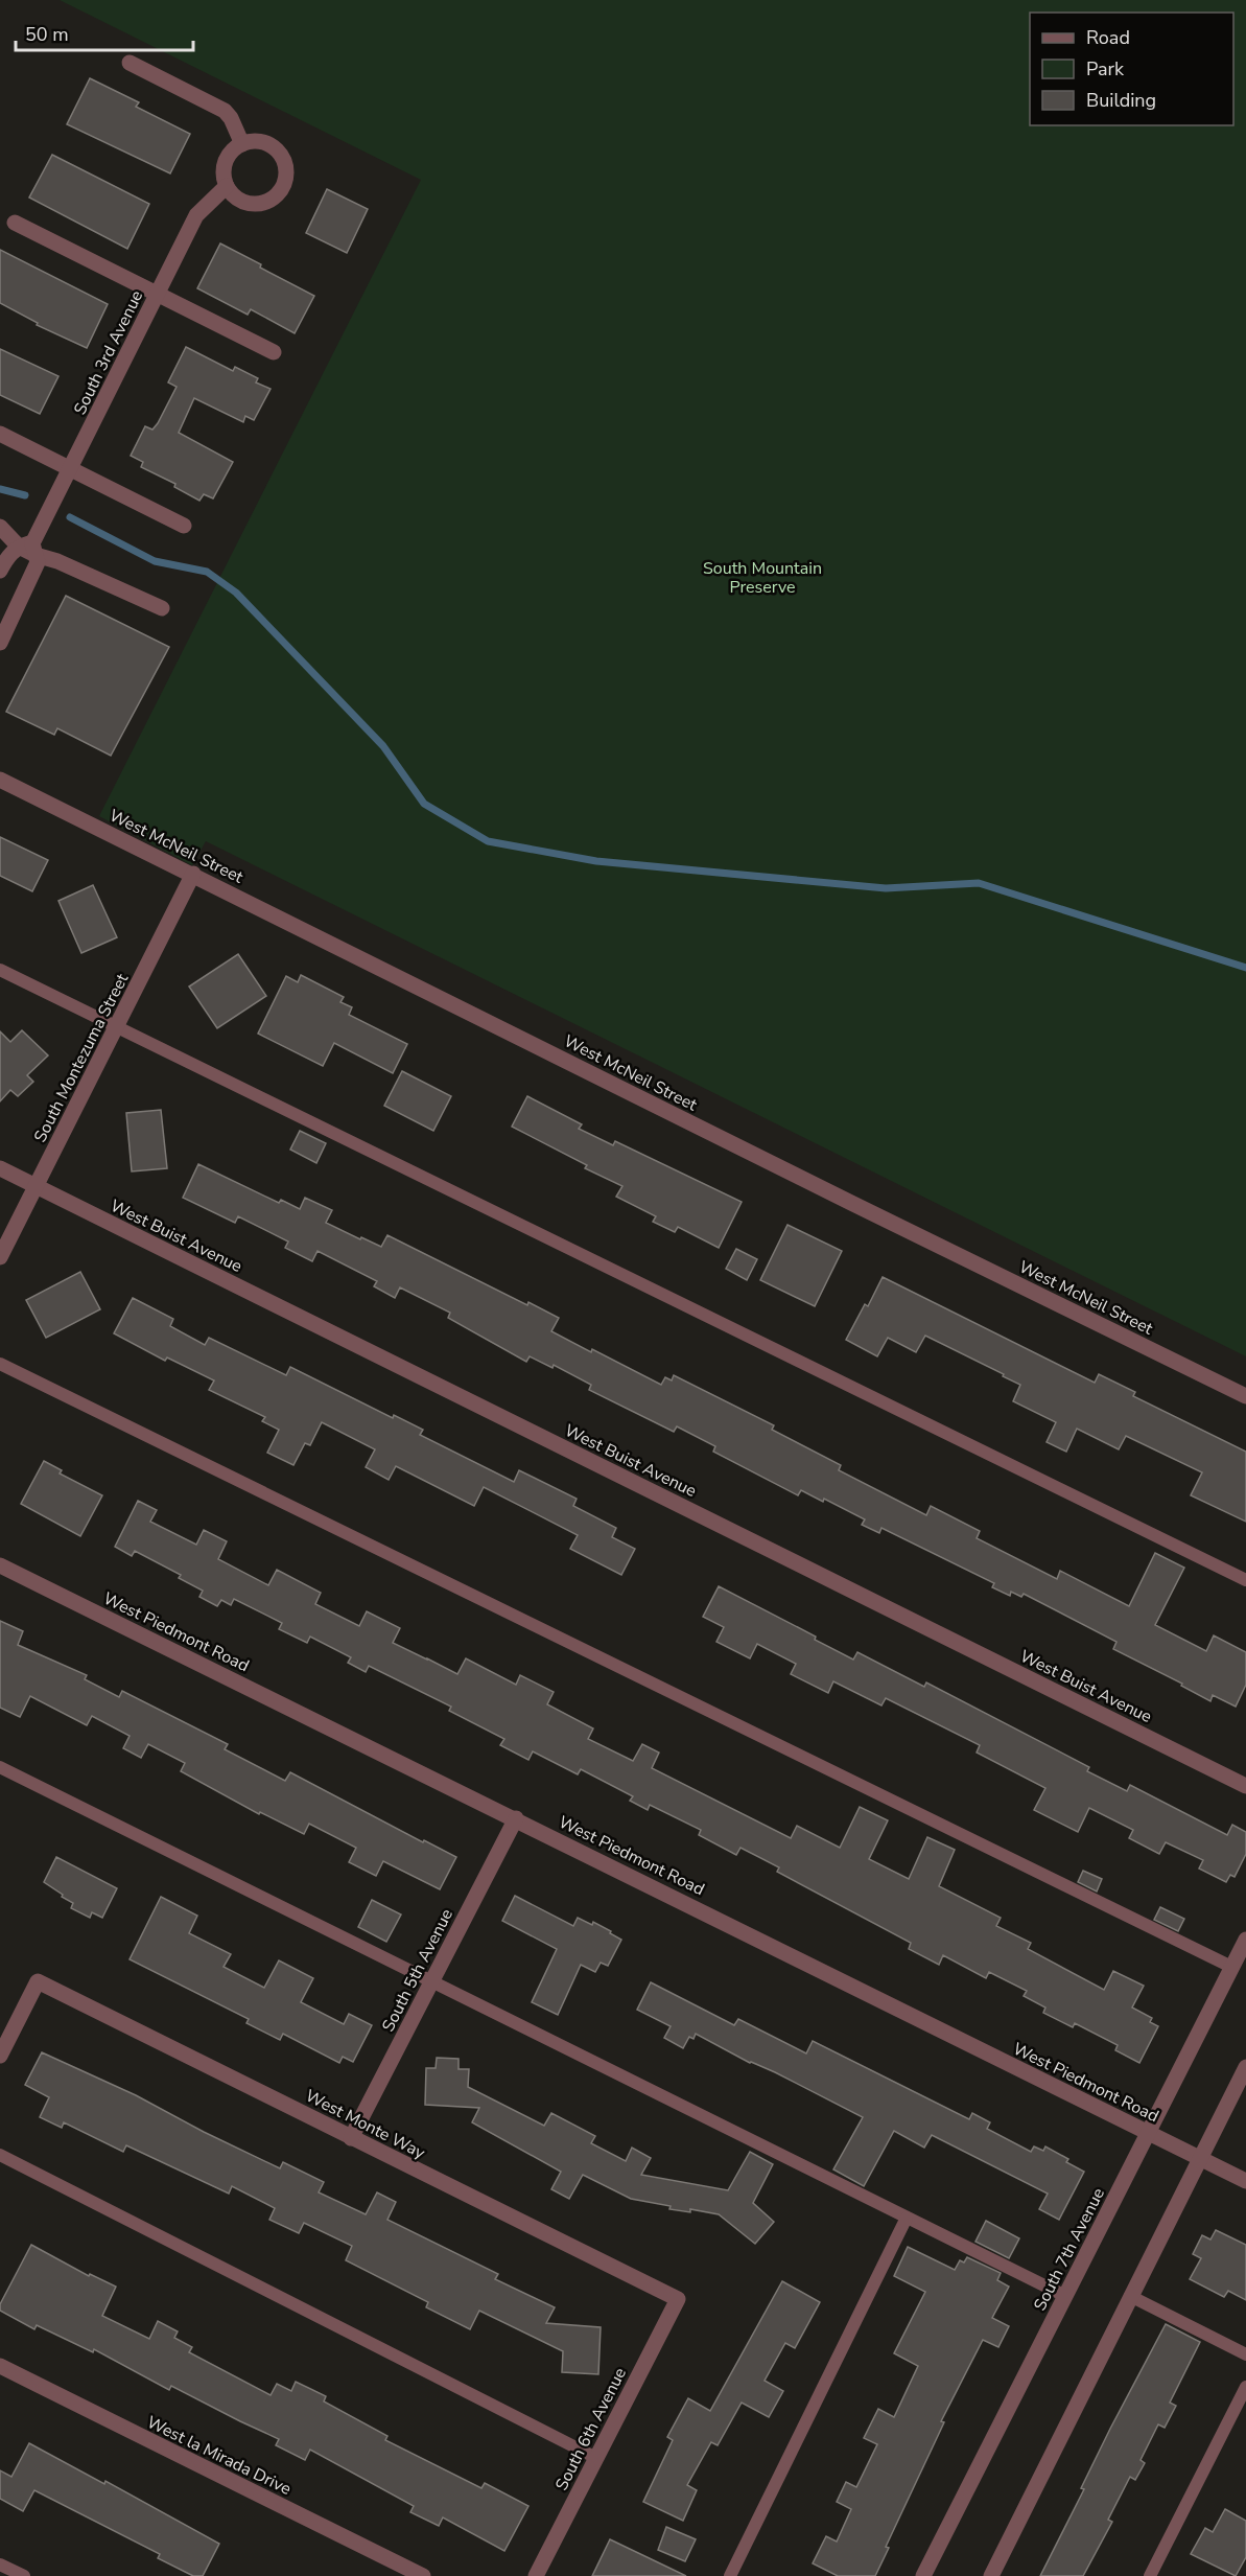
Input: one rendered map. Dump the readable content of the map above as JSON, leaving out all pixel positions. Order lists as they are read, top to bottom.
{
  "streets": {
    "street": [
      "South 3rd Avenue",
      "West McNeil Street",
      "South Montezuma Street",
      "West Buist Avenue",
      "West Piedmont Road",
      "South 5th Avenue",
      "West Monte Way",
      "South 7th Avenue",
      "South 6th Avenue",
      "West la Mirada Drive"
    ]
  },
  "crossings": [
    ["West McNeil Street", "South Montezuma Street"],
    ["South Montezuma Street", "West Buist Avenue"],
    ["West Piedmont Road", "South 5th Avenue"],
    ["West Piedmont Road", "South 7th Avenue"],
    ["South 5th Avenue", "West Monte Way"],
    ["West Monte Way", "South 6th Avenue"]
  ],
  "parks": ["South Mountain Preserve"],
  "legend": ["Road", "Park", "Building"],
  "scale_bar": "50 m"
}
